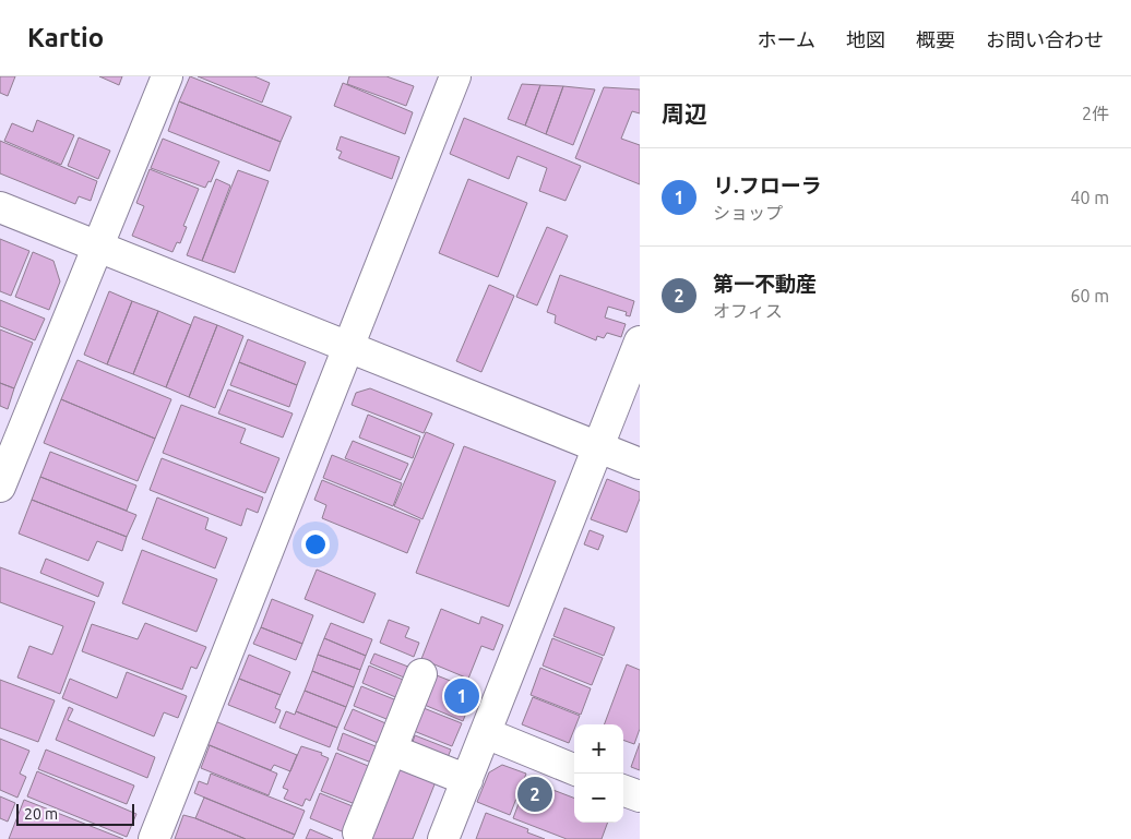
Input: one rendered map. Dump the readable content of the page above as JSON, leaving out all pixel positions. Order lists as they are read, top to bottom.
{
  "scale_bar": "20 m",
  "page": {
    "header": "Kartio",
    "nav": [
      "ホーム",
      "地図",
      "概要",
      "お問い合わせ"
    ],
    "heading": ["周辺", "2件"],
    "list": [
      {
        "mark": "1",
        "name": "リ.フローラ",
        "note": "ショップ",
        "value": "40 m"
      },
      {
        "mark": "2",
        "name": "第一不動産",
        "note": "オフィス",
        "value": "60 m"
      }
    ],
    "pins": ["1", "2"],
    "map_buttons": ["+", "−"],
    "scale": "20 m"
  }
}
